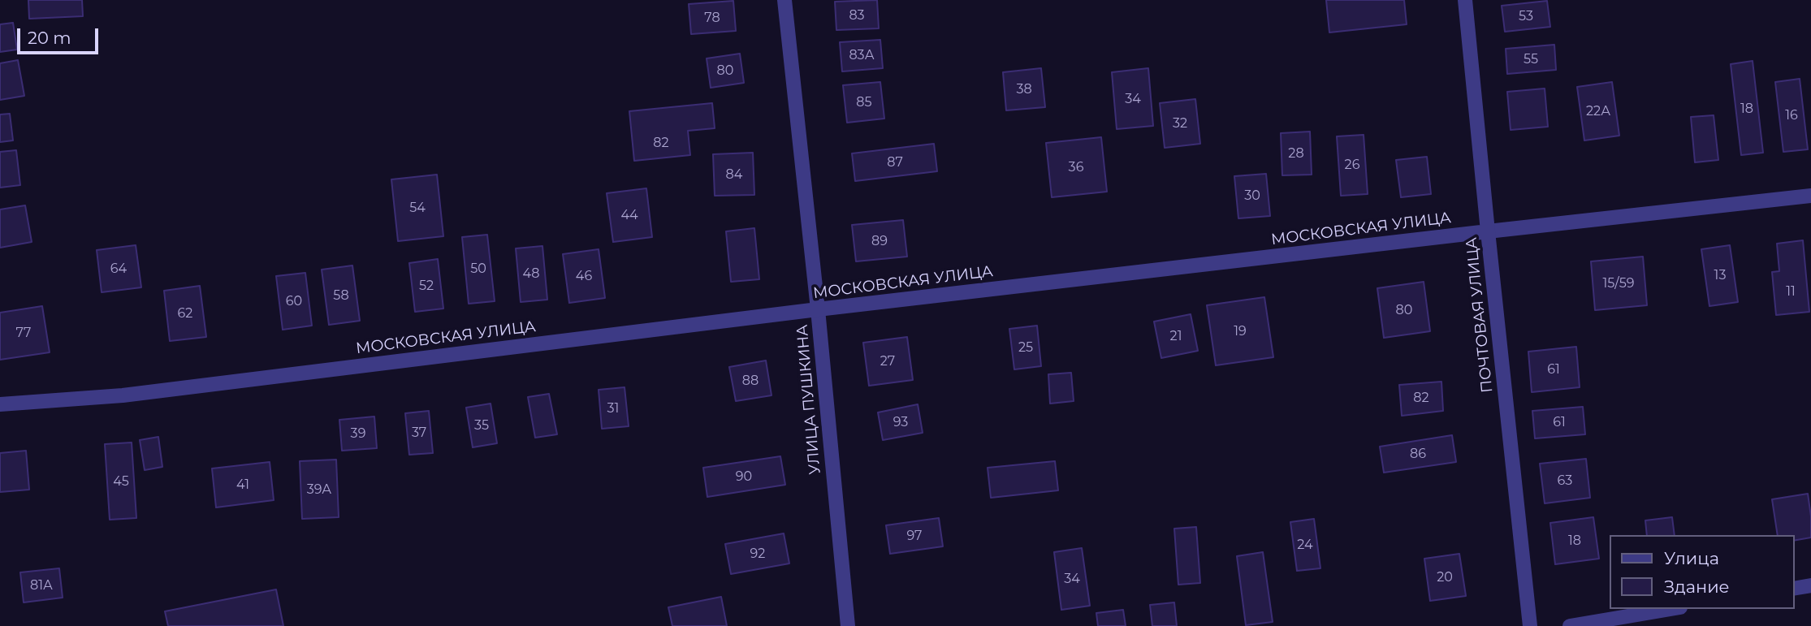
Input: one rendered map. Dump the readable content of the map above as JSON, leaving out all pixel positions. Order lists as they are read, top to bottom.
{
  "streets": {
    "street": ["МОСКОВСКАЯ УЛИЦА", "ПОЧТОВАЯ УЛИЦА", "УЛИЦА ПУШКИНА"]
  },
  "crossings": [
    ["МОСКОВСКАЯ УЛИЦА", "ПОЧТОВАЯ УЛИЦА"],
    ["МОСКОВСКАЯ УЛИЦА", "УЛИЦА ПУШКИНА"]
  ],
  "house_numbers": [
    "83",
    "53",
    "78",
    "83А",
    "55",
    "80",
    "38",
    "34",
    "85",
    "18",
    "22А",
    "16",
    "32",
    "82",
    "28",
    "87",
    "26",
    "36",
    "84",
    "30",
    "54",
    "44",
    "89",
    "64",
    "50",
    "48",
    "13",
    "46",
    "15/59",
    "52",
    "11",
    "58",
    "60",
    "80",
    "62",
    "19",
    "77",
    "21",
    "25",
    "27",
    "61",
    "88",
    "82",
    "31",
    "93",
    "61",
    "35",
    "37",
    "39",
    "86",
    "90",
    "63",
    "45",
    "41",
    "39А",
    "97",
    "18",
    "24",
    "92",
    "20",
    "34",
    "81А"
  ],
  "legend": ["Улица", "Здание"],
  "scale_bar": "20 m"
}
